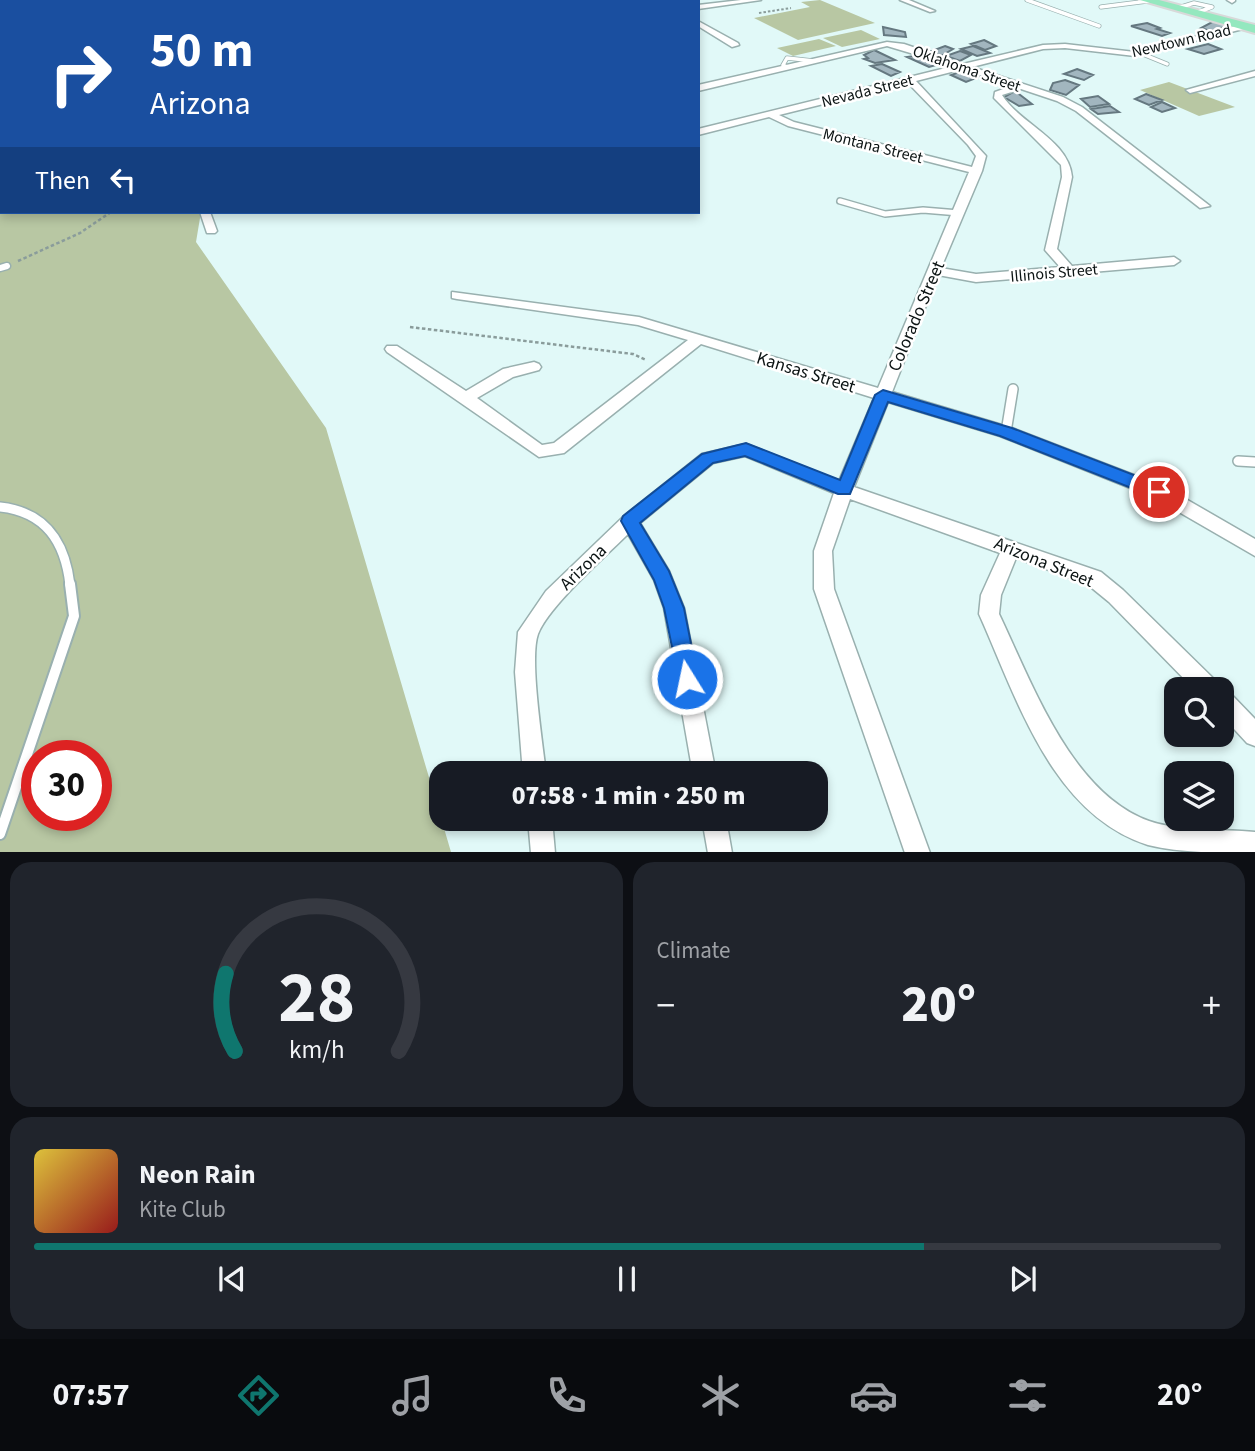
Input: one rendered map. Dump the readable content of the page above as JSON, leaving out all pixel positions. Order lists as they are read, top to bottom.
{
  "streets": {
    "street": [
      "Newtown Road",
      "Oklahoma Street",
      "Nevada Street",
      "Montana Street",
      "Illinois Street",
      "Colorado Street",
      "Kansas Street",
      "Arizona Street",
      "Arizona"
    ]
  },
  "crossings": [
    ["Newtown Road", "Nevada Street"],
    ["Oklahoma Street", "Nevada Street"],
    ["Nevada Street", "Montana Street"],
    ["Montana Street", "Colorado Street"],
    ["Illinois Street", "Colorado Street"],
    ["Colorado Street", "Kansas Street"],
    ["Colorado Street", "Arizona Street"],
    ["Colorado Street", "Arizona"],
    ["Arizona Street", "Arizona"]
  ],
  "page": {
    "turn": ["50 m", "Arizona"],
    "then": "Then",
    "limit": "30",
    "trip": "07:58 · 1 min · 250 m",
    "tile": "Climate",
    "heat": ["−", "20°", "+"],
    "song": ["Neon Rain", "Kite Club"],
    "tabs": ["07:57", "20°"],
    "gauge": ["28", "km/h"]
  }
}
